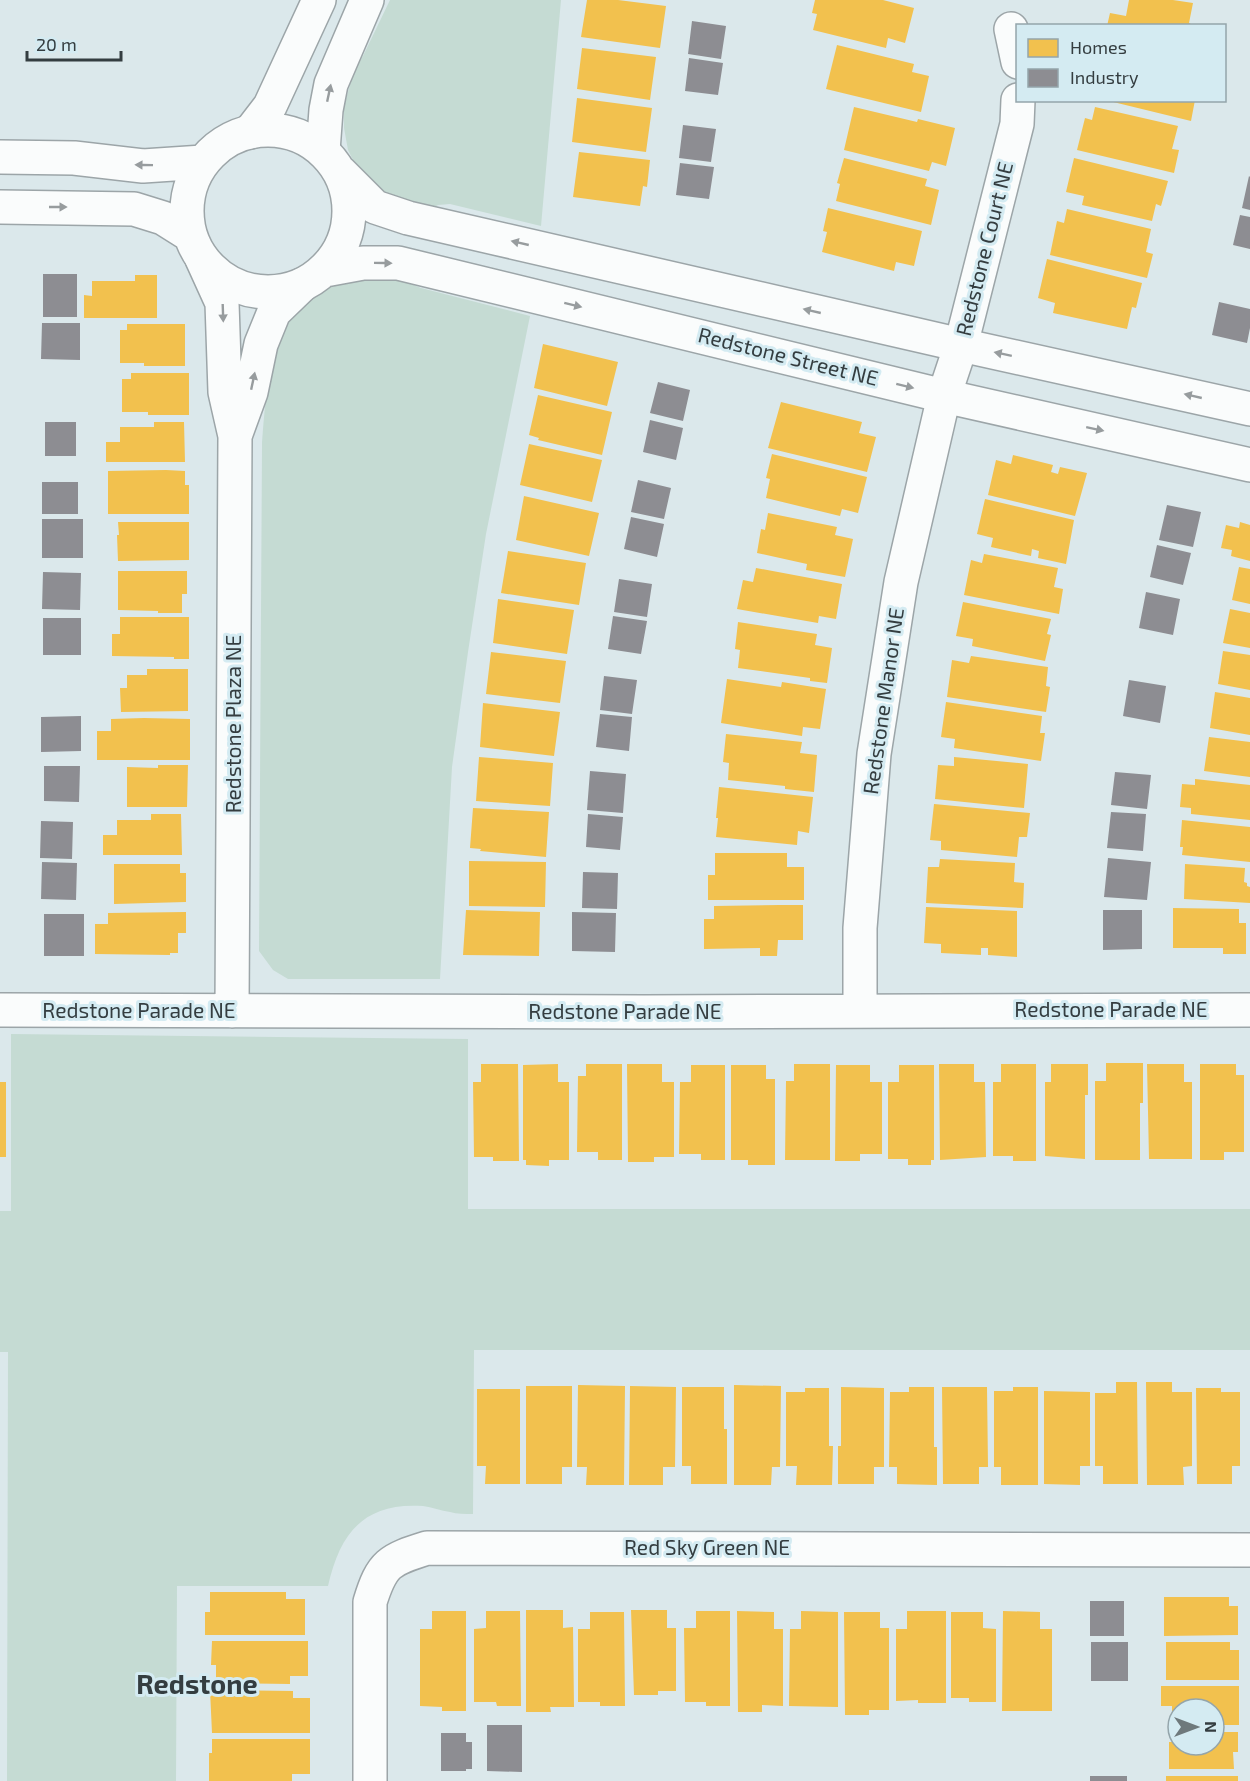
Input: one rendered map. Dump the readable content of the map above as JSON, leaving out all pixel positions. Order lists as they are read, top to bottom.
{
  "streets": {
    "street": [
      "Redstone Court NE",
      "Redstone Street NE",
      "Redstone Manor NE",
      "Redstone Plaza NE",
      "Redstone Parade NE",
      "Red Sky Green NE"
    ]
  },
  "crossings": [
    ["Redstone Court NE", "Redstone Street NE"],
    ["Redstone Court NE", "Redstone Manor NE"],
    ["Redstone Street NE", "Redstone Manor NE"],
    ["Redstone Street NE", "Redstone Plaza NE"],
    ["Redstone Manor NE", "Redstone Parade NE"],
    ["Redstone Plaza NE", "Redstone Parade NE"]
  ],
  "districts": ["Redstone"],
  "legend": ["Homes", "Industry"],
  "scale_bar": "20 m",
  "north": "right"
}
